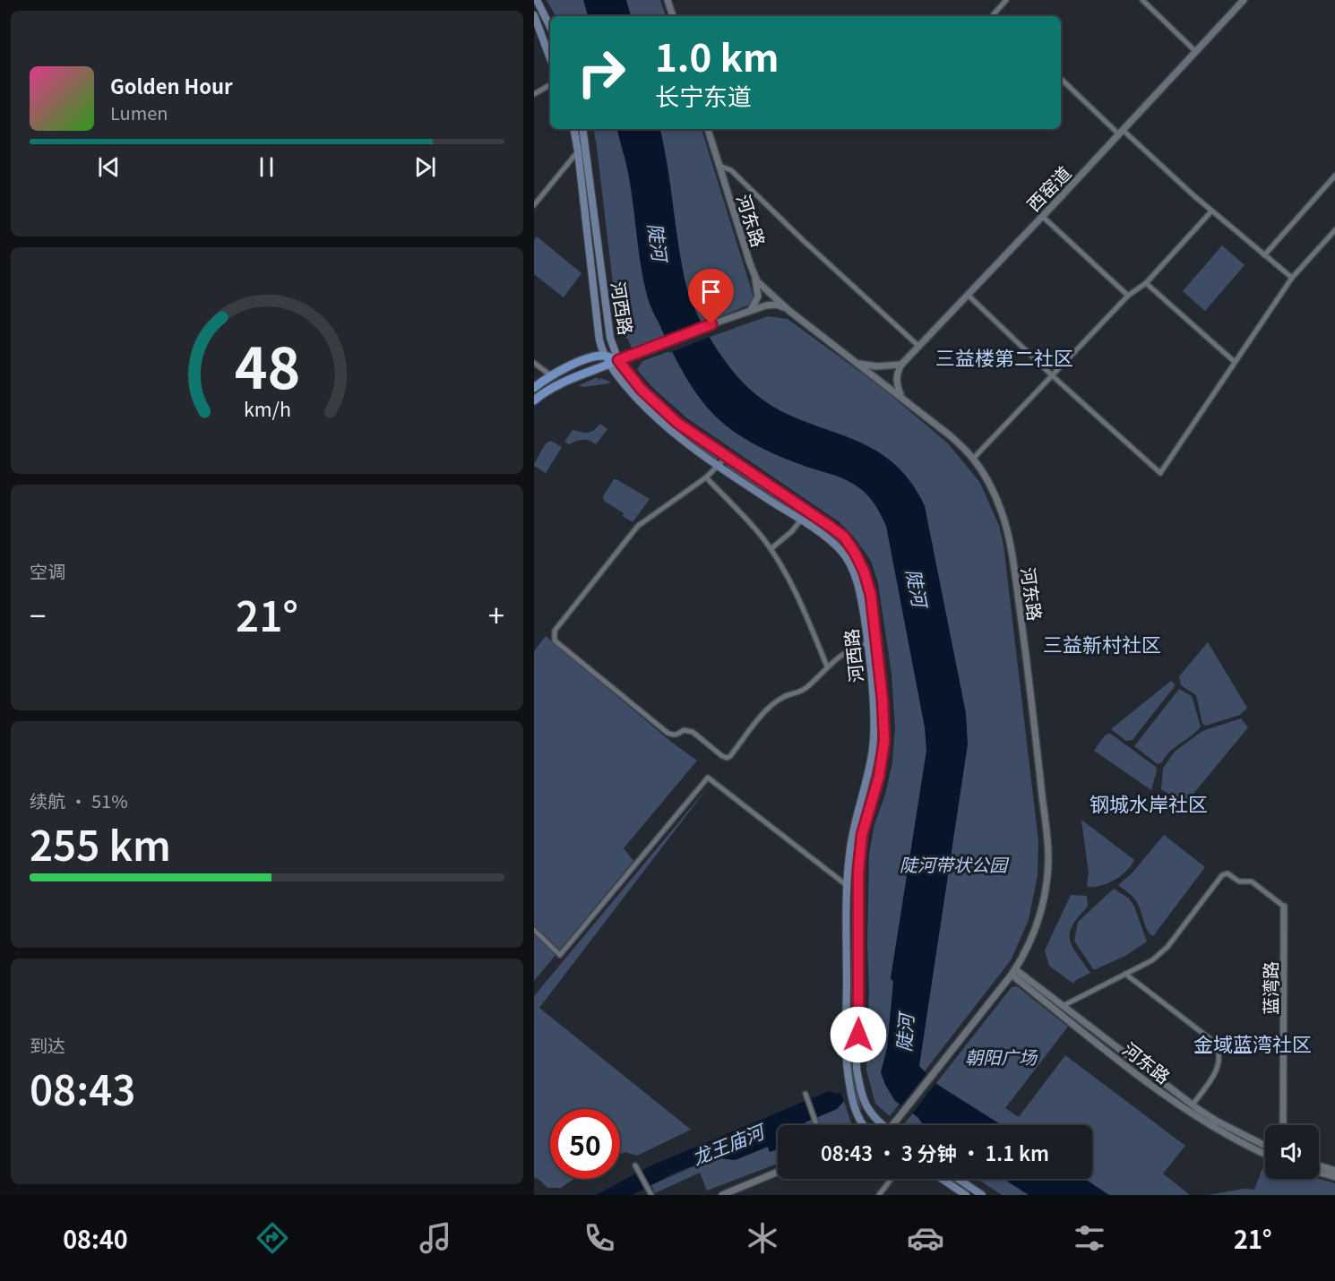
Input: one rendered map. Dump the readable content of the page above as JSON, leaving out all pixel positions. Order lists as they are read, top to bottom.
{
  "streets": {
    "main road": ["河西路"],
    "street": ["西窑道", "河东路", "蓝湾路"]
  },
  "crossings": [
    ["河东路", "河西路"]
  ],
  "districts": [
    "三益楼第二社区",
    "三益新村社区",
    "钢城水岸社区",
    "金域蓝湾社区"
  ],
  "water": ["陡河", "龙王庙河"],
  "parks": ["陡河带状公园", "朝阳广场"],
  "page": {
    "turn": ["1.0 km", "长宁东道"],
    "song": ["Golden Hour", "Lumen"],
    "tile": [
      "空调",
      ["续航 · 51%", "255 km"],
      ["到达", "08:43"]
    ],
    "heat": ["−", "21°", "+"],
    "limit": "50",
    "trip": "08:43 · 3 分钟 · 1.1 km",
    "tabs": ["08:40", "21°"],
    "gauge": ["48", "km/h"]
  }
}
